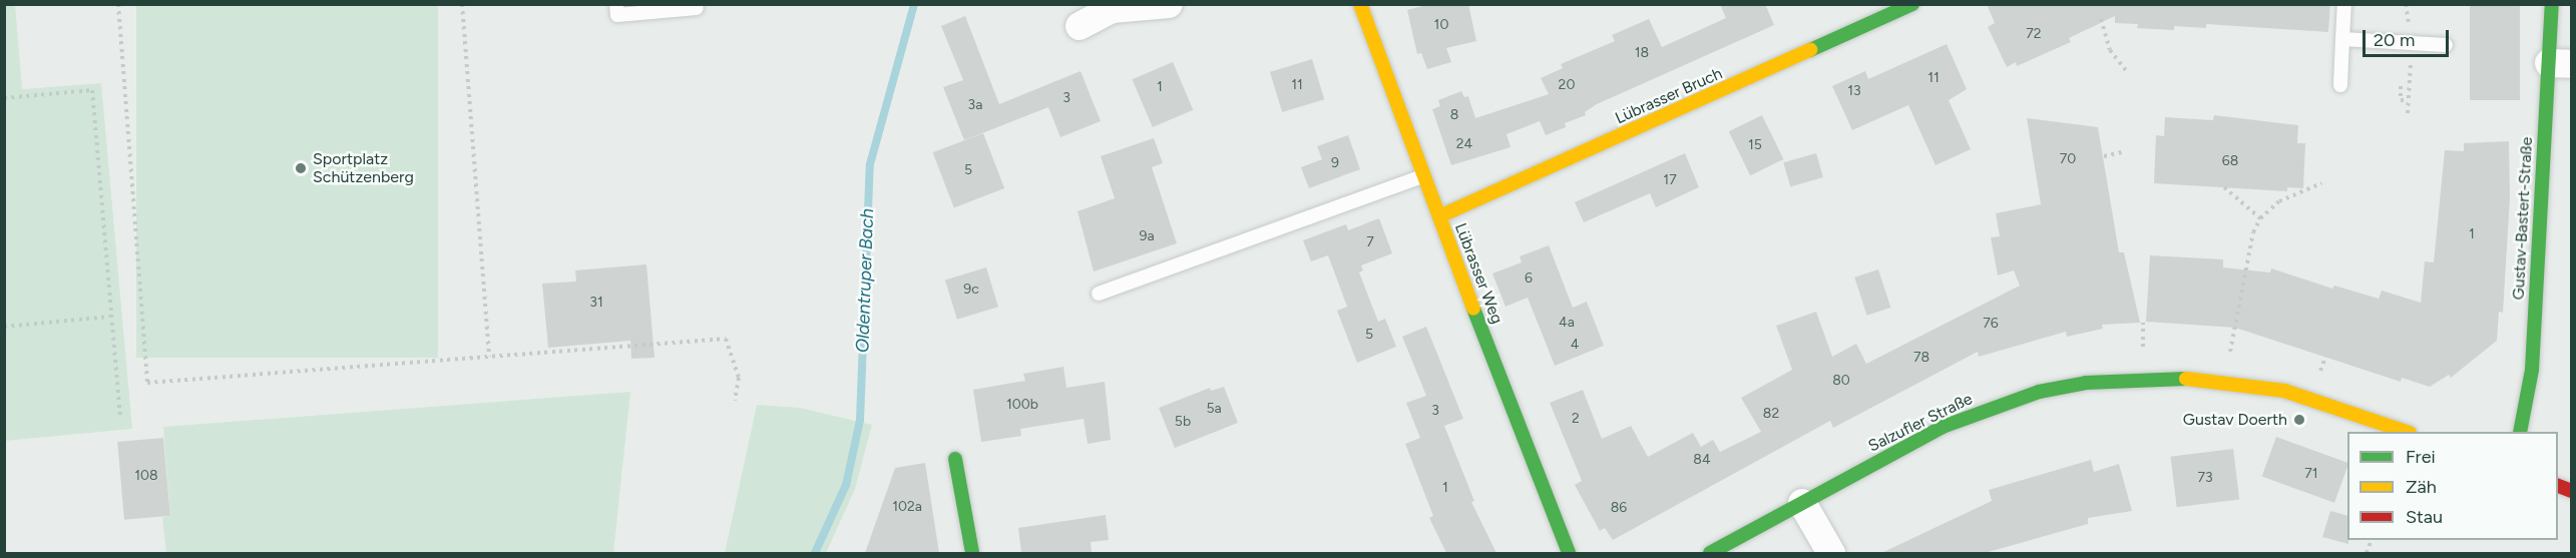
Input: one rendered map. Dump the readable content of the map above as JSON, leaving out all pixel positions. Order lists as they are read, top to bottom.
{
  "streets": {
    "street": [
      "Lübrasser Bruch",
      "Gustav-Bastert-Straße",
      "Lübrasser Weg",
      "Salzufler Straße"
    ]
  },
  "crossings": [
    ["Lübrasser Bruch", "Lübrasser Weg"]
  ],
  "water": ["Oldentruper Bach"],
  "places": ["Sportplatz Schützenberg", "Gustav Doerth"],
  "house_numbers": [
    "10",
    "72",
    "18",
    "11",
    "11",
    "20",
    "1",
    "13",
    "3",
    "3a",
    "8",
    "24",
    "15",
    "70",
    "68",
    "9",
    "5",
    "17",
    "1",
    "9a",
    "7",
    "6",
    "9c",
    "31",
    "4a",
    "76",
    "5",
    "4",
    "78",
    "80",
    "100b",
    "5a",
    "3",
    "82",
    "2",
    "5b",
    "84",
    "71",
    "108",
    "73",
    "1",
    "102a",
    "86"
  ],
  "legend": ["Frei", "Zäh", "Stau"],
  "scale_bar": "20 m"
}
